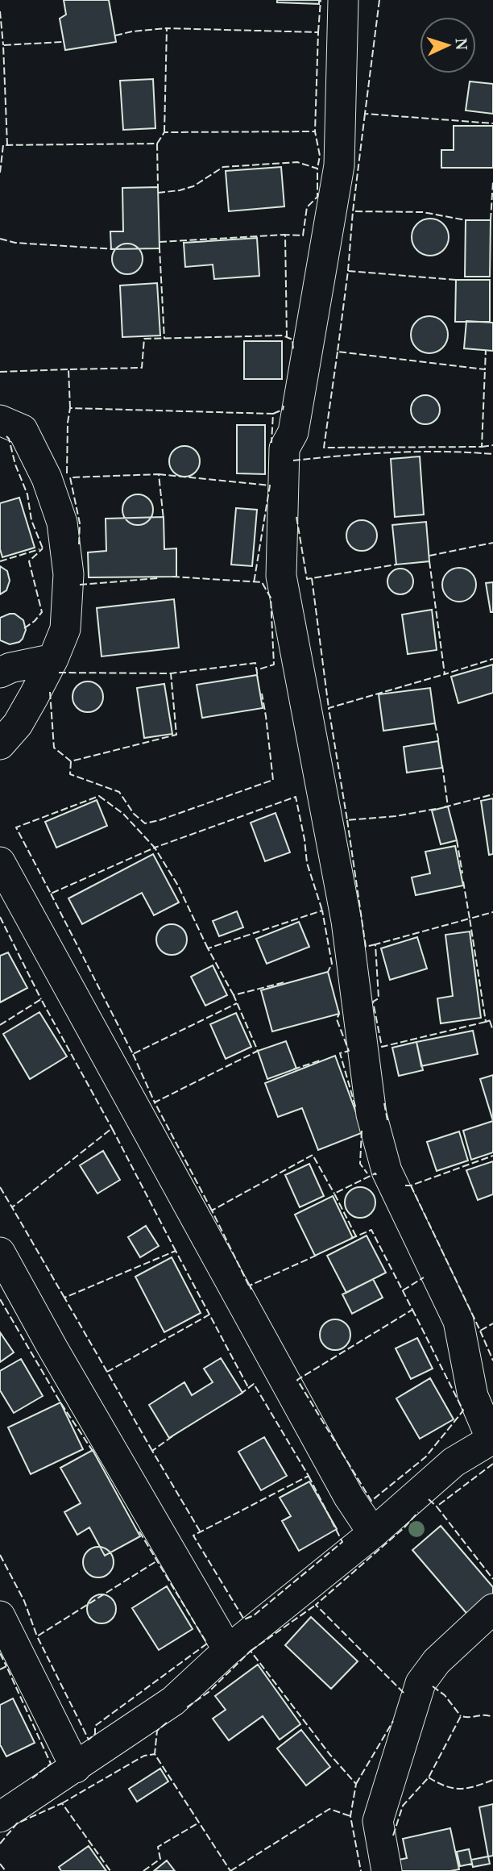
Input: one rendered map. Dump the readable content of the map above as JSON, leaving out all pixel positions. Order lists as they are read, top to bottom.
{
  "north": "right"
}
